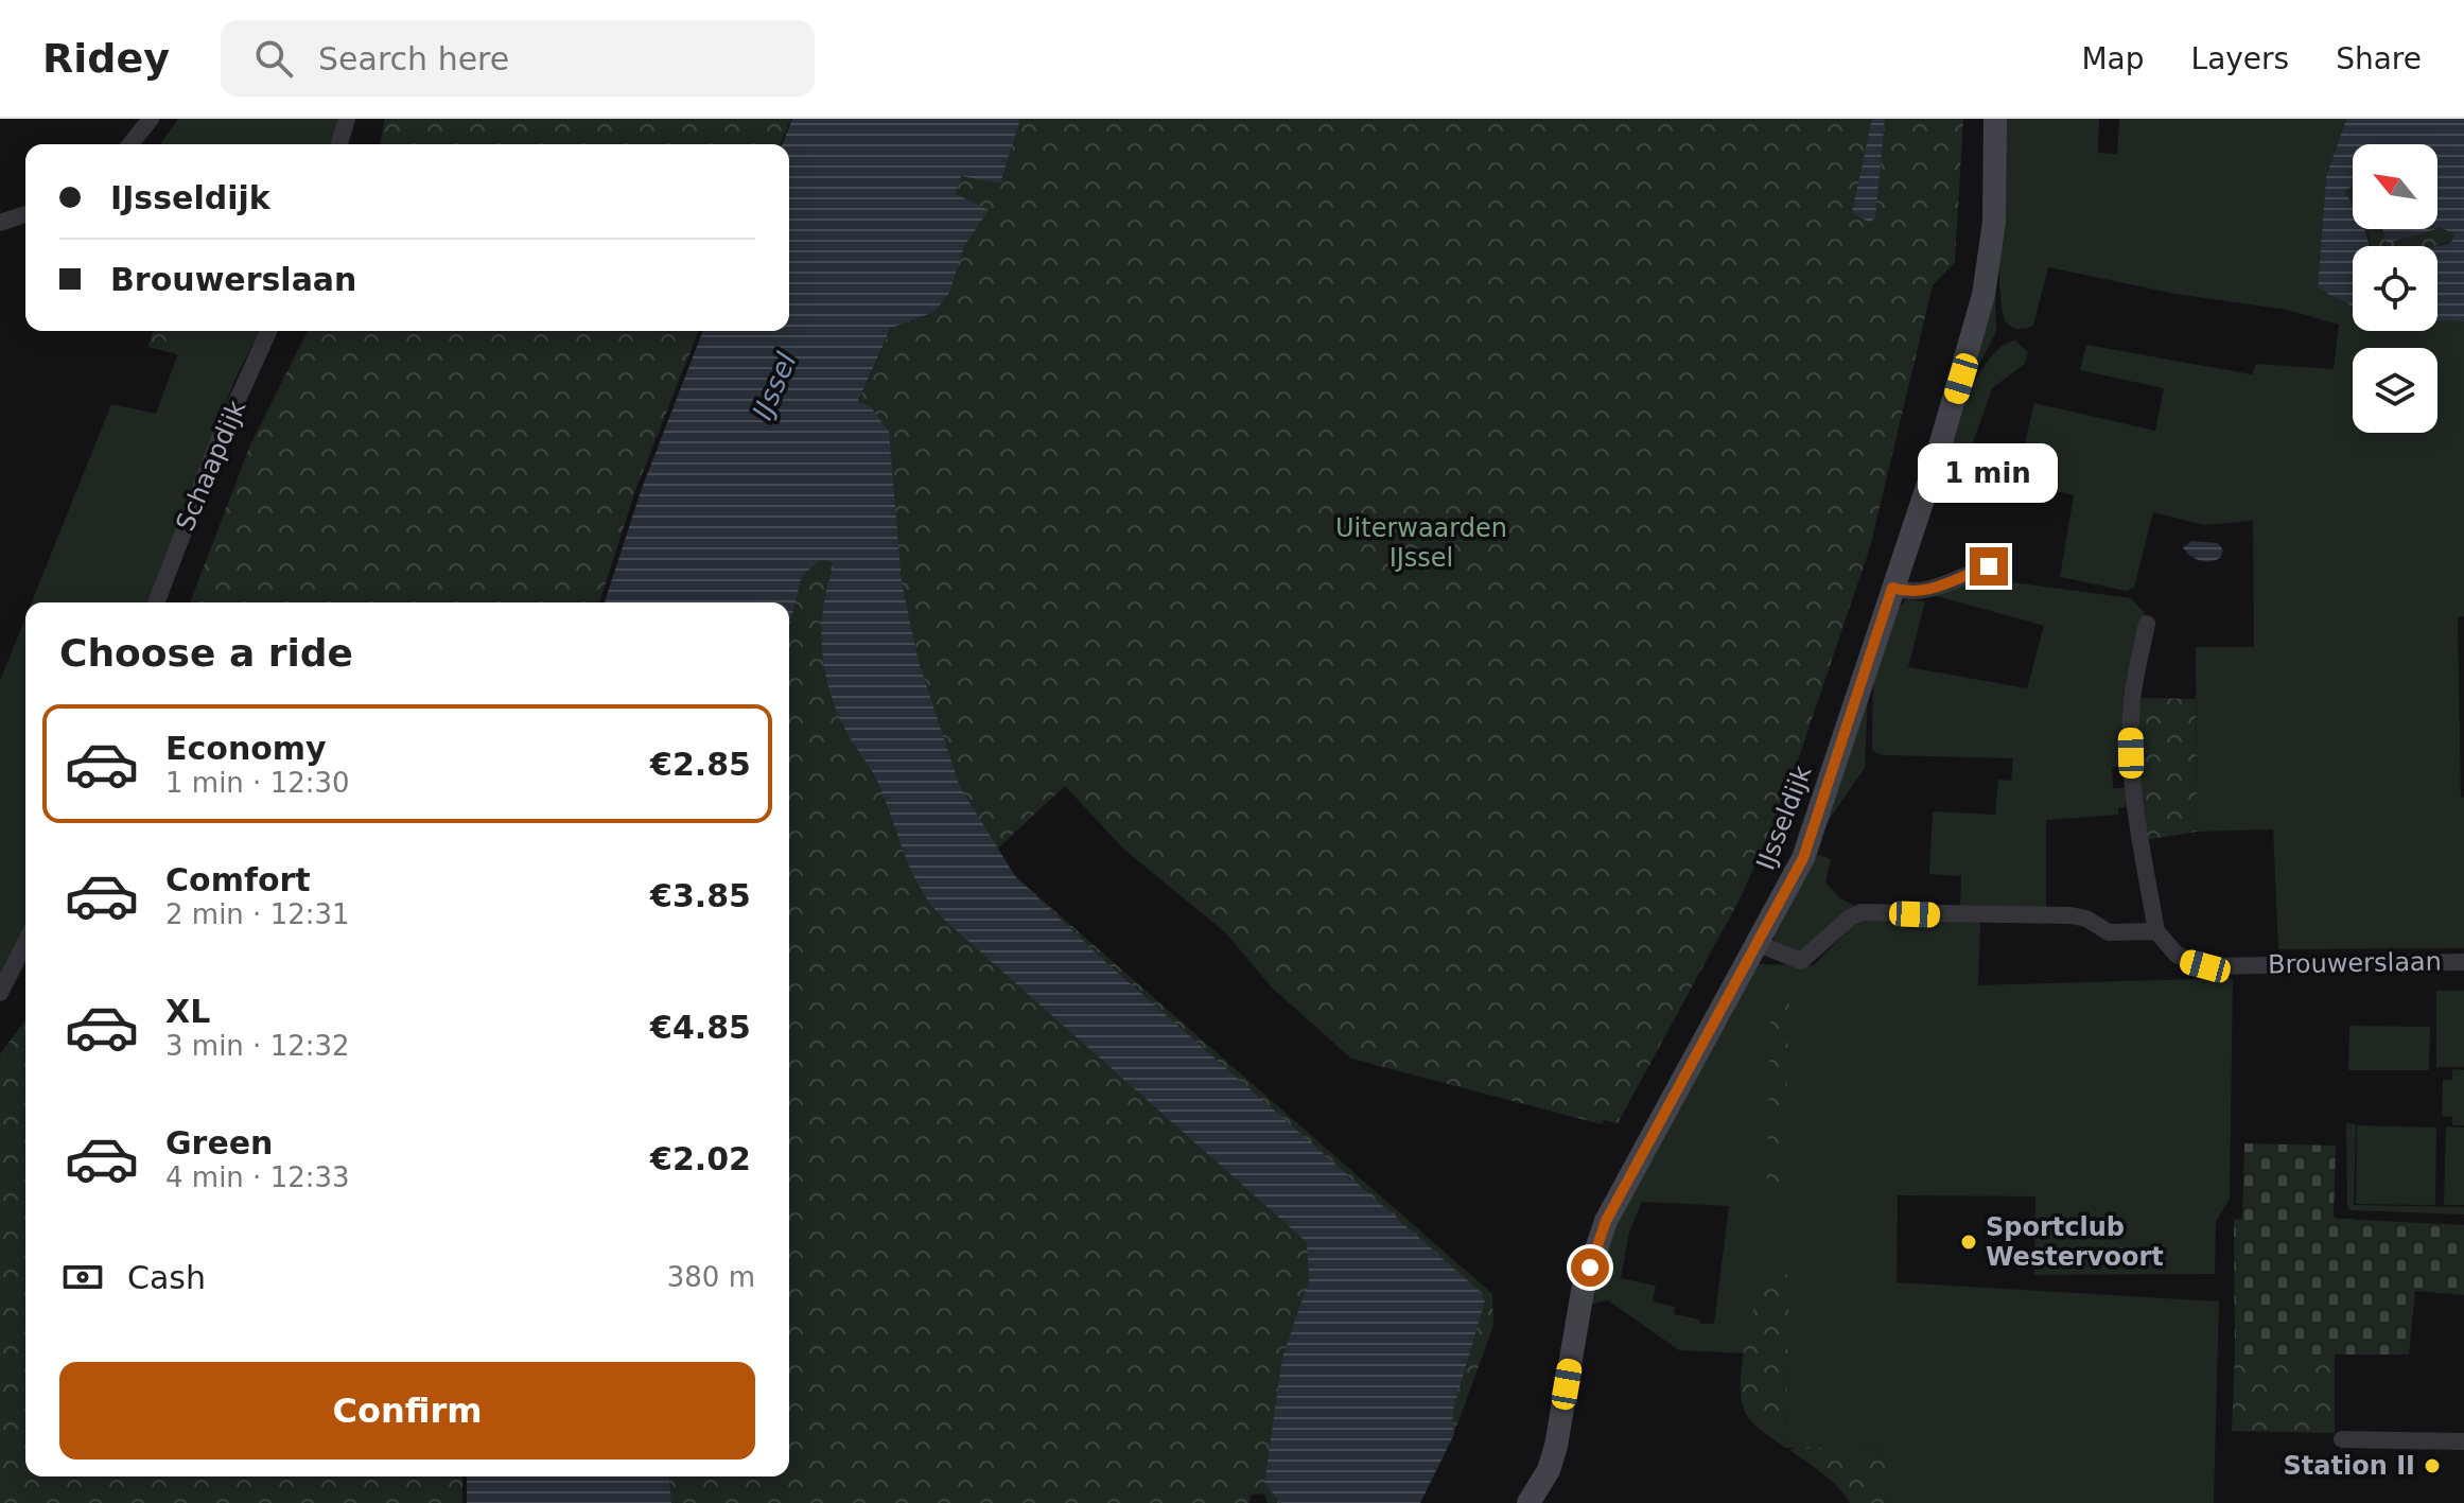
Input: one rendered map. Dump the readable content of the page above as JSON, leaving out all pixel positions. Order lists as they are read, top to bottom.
{
  "streets": {
    "street": ["Schaapdijk", "IJsseldijk", "Brouwerslaan"]
  },
  "water": ["IJssel"],
  "parks": ["Uiterwaarden IJssel"],
  "places": ["Sportclub Westervoort", "Station II"],
  "north": "top left",
  "page": {
    "header": "Ridey",
    "search": "Search here",
    "nav": ["Map", "Layers", "Share"],
    "banner": ["IJsseldijk", "Brouwerslaan"],
    "bubble": "1 min",
    "heading": "Choose a ride",
    "list": [
      {
        "name": "Economy",
        "note": "1 min · 12:30",
        "value": "€2.85"
      },
      {
        "name": "Comfort",
        "note": "2 min · 12:31",
        "value": "€3.85"
      },
      {
        "name": "XL",
        "note": "3 min · 12:32",
        "value": "€4.85"
      },
      {
        "name": "Green",
        "note": "4 min · 12:33",
        "value": "€2.02"
      }
    ],
    "pay": ["Cash", "380 m"],
    "buttons": "Confirm"
  }
}
